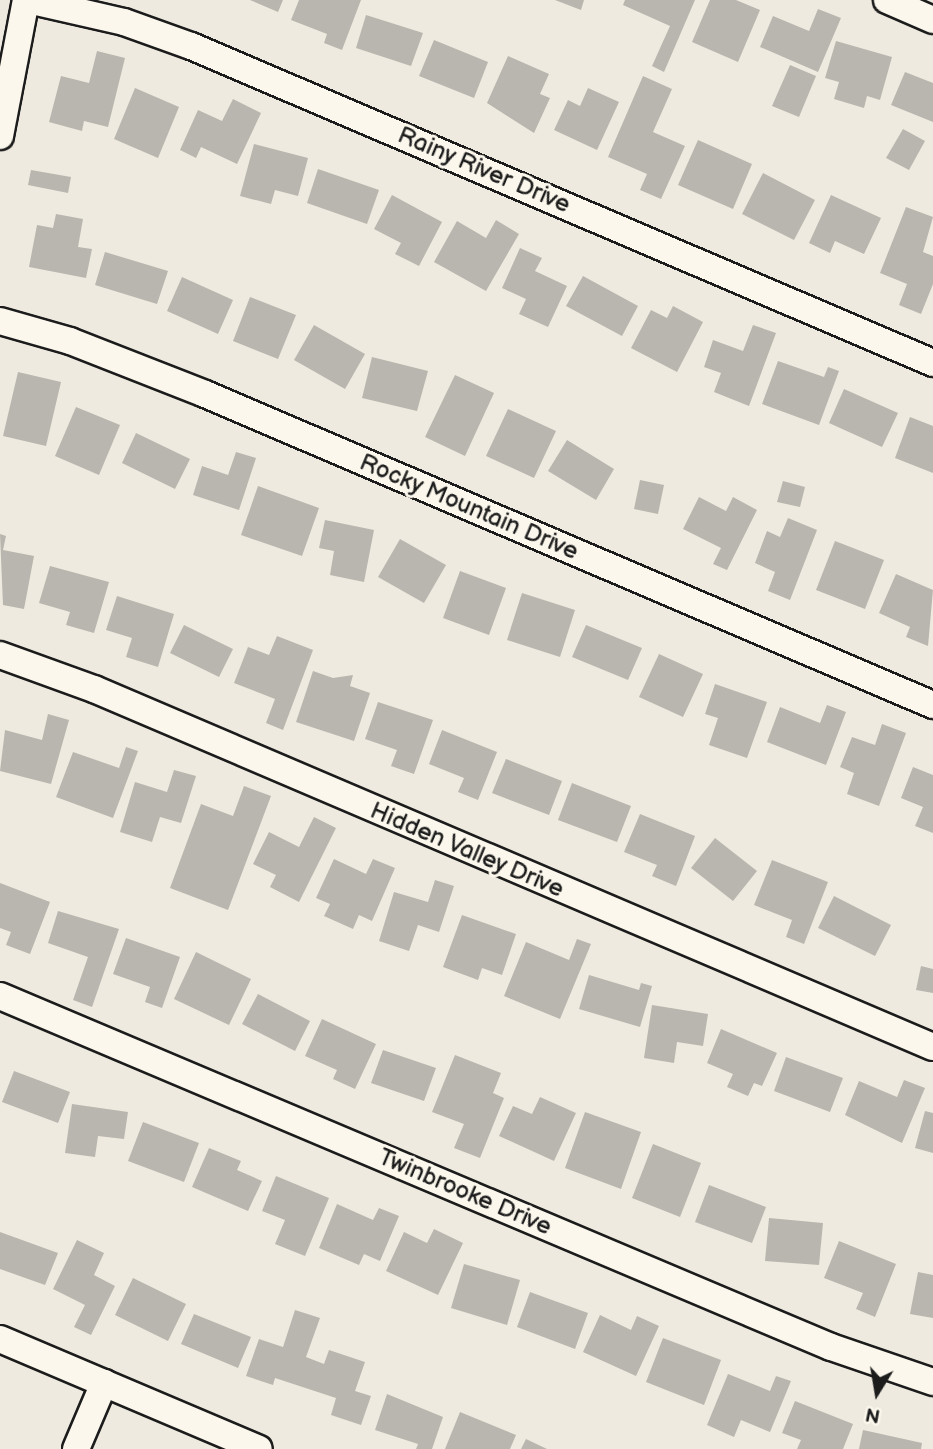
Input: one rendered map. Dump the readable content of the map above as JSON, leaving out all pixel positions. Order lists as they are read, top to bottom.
{
  "streets": {
    "street": [
      "Rainy River Drive",
      "Rocky Mountain Drive",
      "Hidden Valley Drive",
      "Twinbrooke Drive"
    ]
  },
  "north": "bottom"
}
